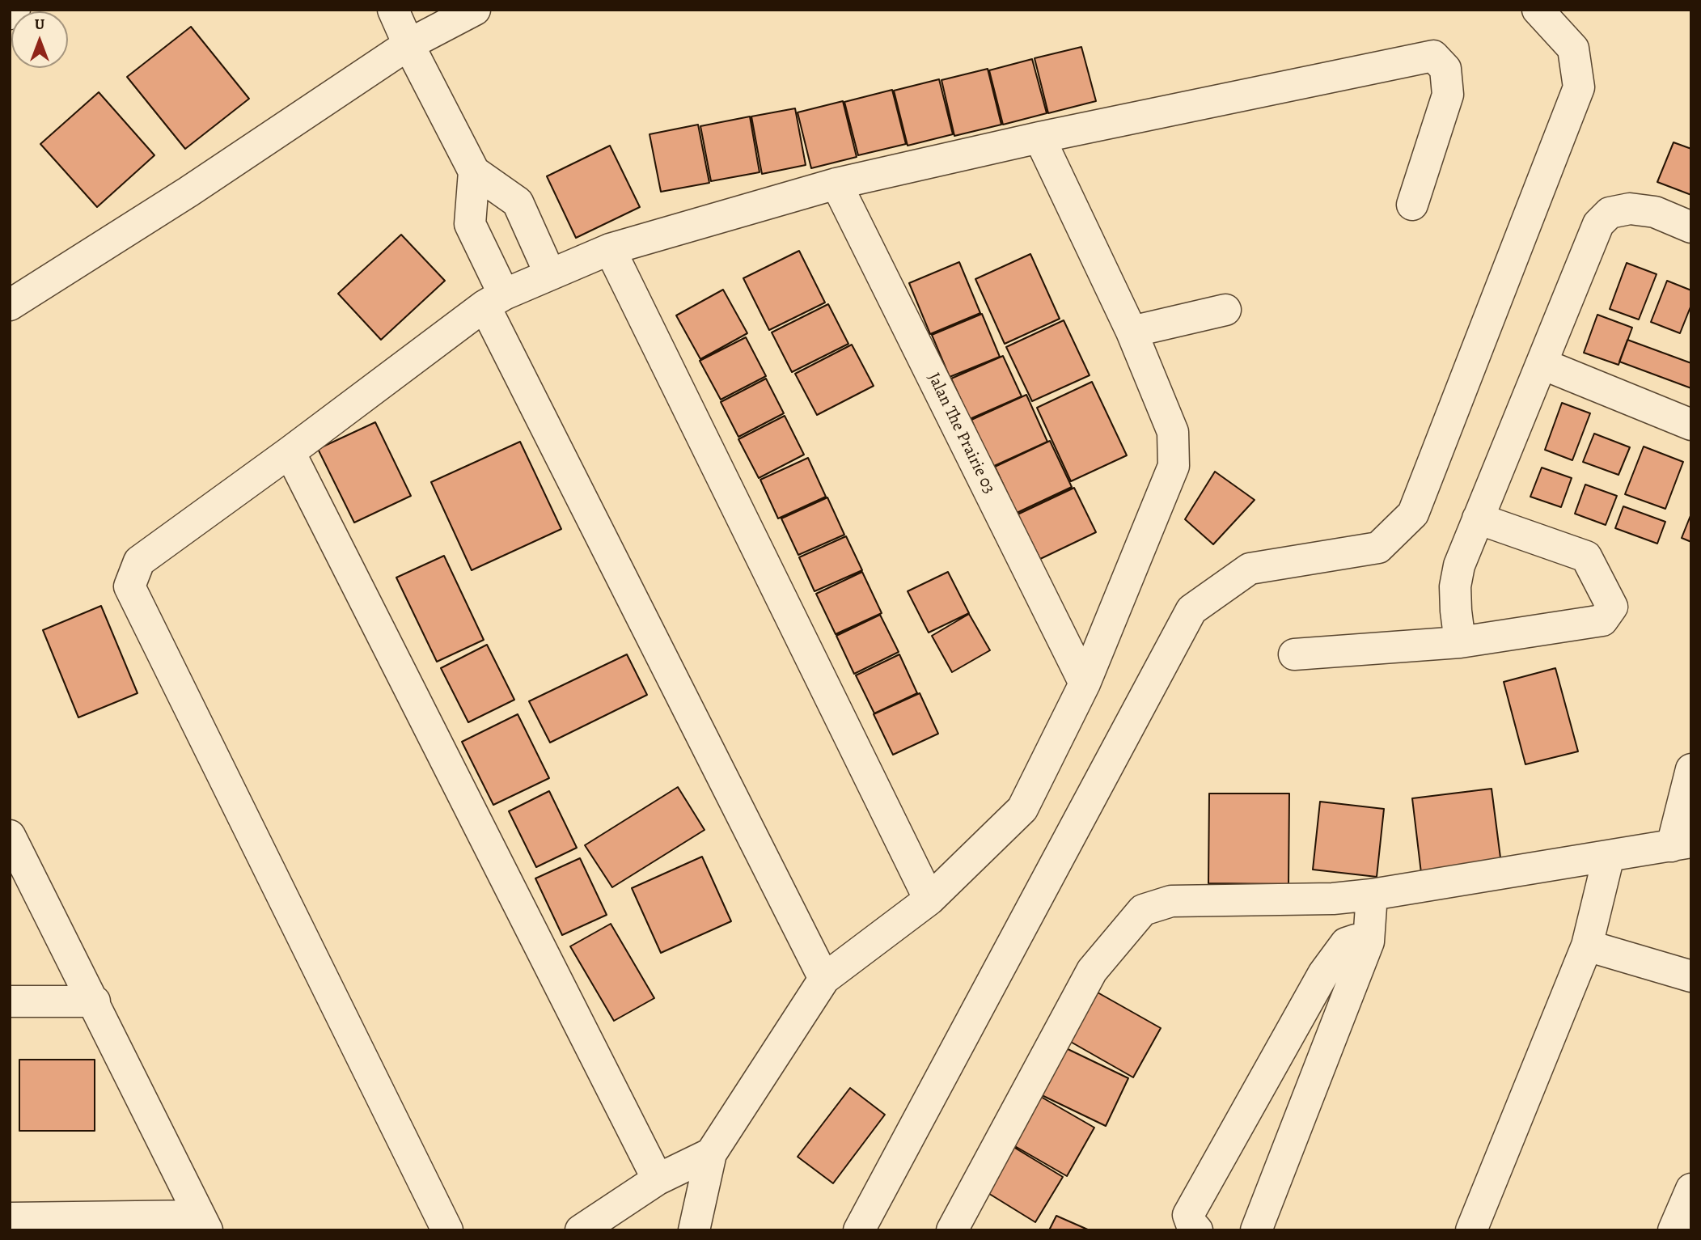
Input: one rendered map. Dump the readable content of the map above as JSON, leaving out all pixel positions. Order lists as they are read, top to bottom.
{
  "streets": {
    "street": ["Jalan The Prairie 03"]
  },
  "north": "top"
}
